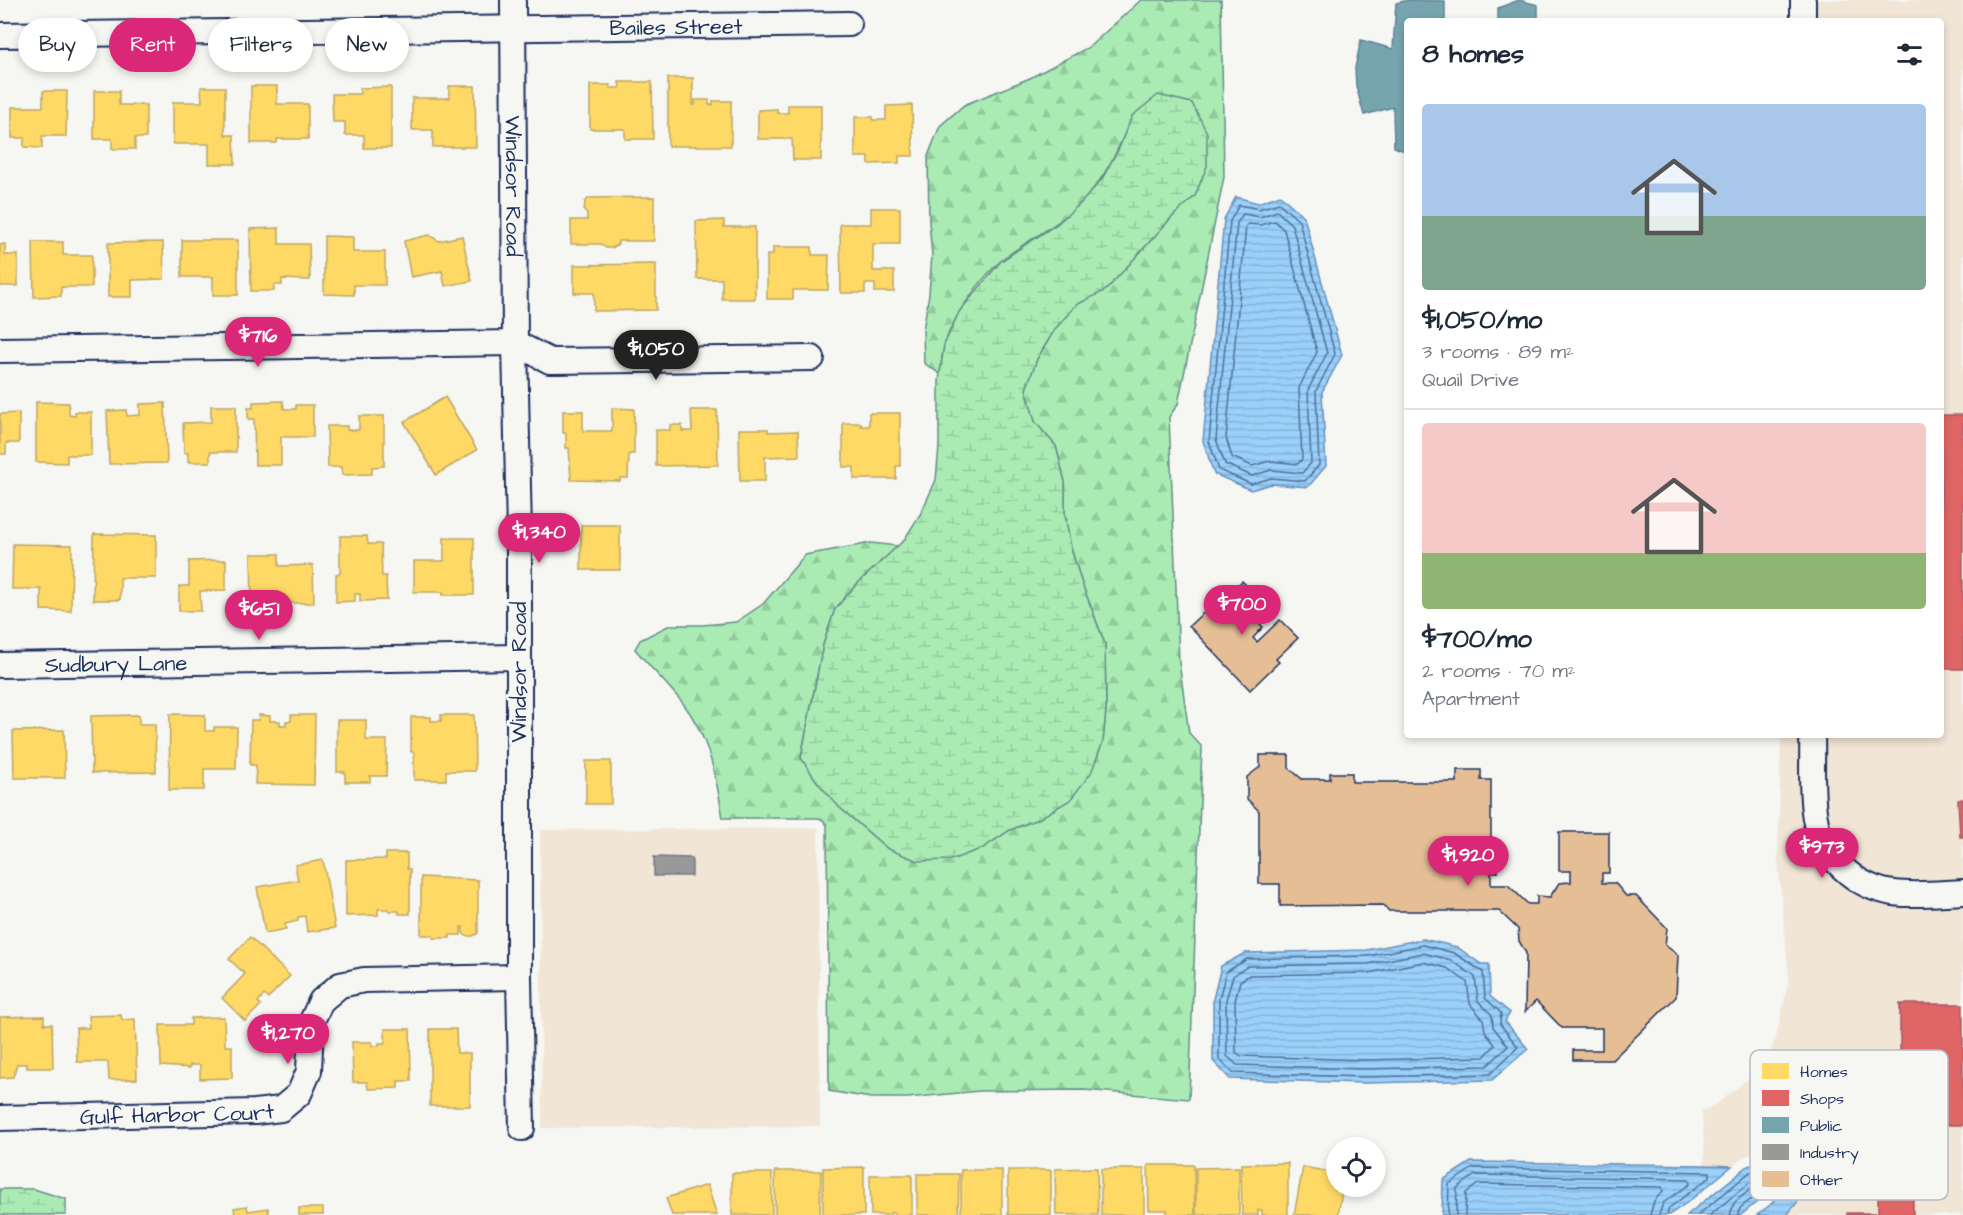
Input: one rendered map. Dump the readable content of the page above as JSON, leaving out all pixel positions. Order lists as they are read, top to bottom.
{
  "streets": {
    "street": [
      "Bailes Street",
      "Windsor Road",
      "Sudbury Lane",
      "Gulf Harbor Court"
    ]
  },
  "crossings": [
    ["Bailes Street", "Windsor Road"],
    ["Windsor Road", "Sudbury Lane"],
    ["Windsor Road", "Gulf Harbor Court"]
  ],
  "legend": [
    "Homes",
    "Shops",
    "Public",
    "Industry",
    "Other"
  ],
  "page": {
    "chip": [
      "Buy",
      "Rent",
      "Filters",
      "New"
    ],
    "heading": "8 homes",
    "list": [
      {
        "name": "$1,050/mo",
        "note": "3 rooms · 89 m² · Quail Drive"
      },
      {
        "name": "$700/mo",
        "note": "2 rooms · 70 m² · Apartment"
      }
    ],
    "price": [
      "$716",
      "$1,050",
      "$1,340",
      "$700",
      "$651",
      "$973",
      "$1,920",
      "$1,270"
    ]
  }
}
